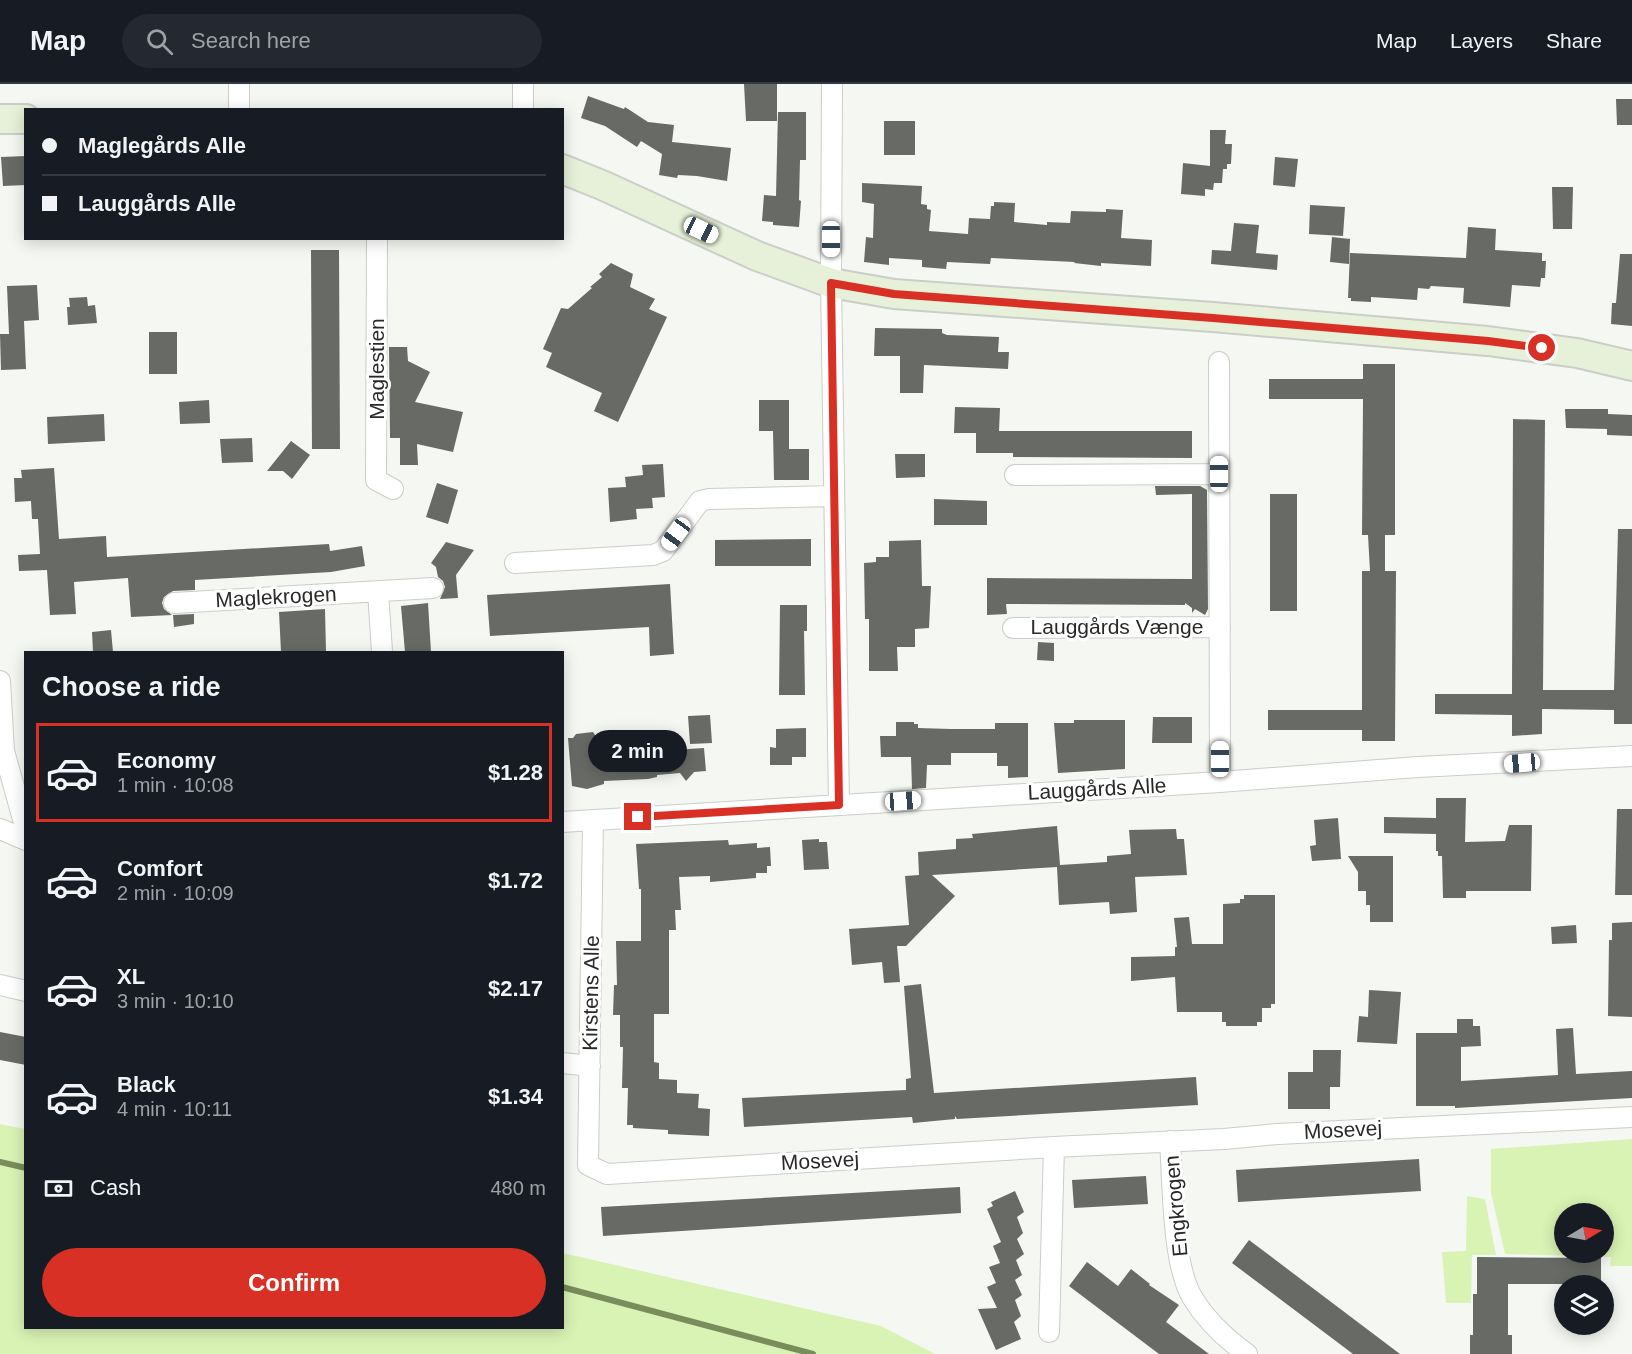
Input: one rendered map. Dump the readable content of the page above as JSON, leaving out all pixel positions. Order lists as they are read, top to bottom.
{
  "streets": {
    "street": [
      "Maglestien",
      "Maglekrogen",
      "Lauggårds Vænge",
      "Lauggårds Alle",
      "Kirstens Alle",
      "Mosevej",
      "Engkrogen"
    ]
  },
  "crossings": [
    ["Lauggårds Vænge", "Lauggårds Alle"],
    ["Lauggårds Alle", "Kirstens Alle"],
    ["Kirstens Alle", "Mosevej"],
    ["Mosevej", "Engkrogen"]
  ],
  "north": "right",
  "page": {
    "header": "Map",
    "search": "Search here",
    "nav": ["Map", "Layers", "Share"],
    "banner": ["Maglegårds Alle", "Lauggårds Alle"],
    "heading": "Choose a ride",
    "list": [
      {
        "name": "Economy",
        "note": "1 min · 10:08",
        "value": "$1.28"
      },
      {
        "name": "Comfort",
        "note": "2 min · 10:09",
        "value": "$1.72"
      },
      {
        "name": "XL",
        "note": "3 min · 10:10",
        "value": "$2.17"
      },
      {
        "name": "Black",
        "note": "4 min · 10:11",
        "value": "$1.34"
      }
    ],
    "bubble": "2 min",
    "pay": ["Cash", "480 m"],
    "buttons": "Confirm"
  }
}
